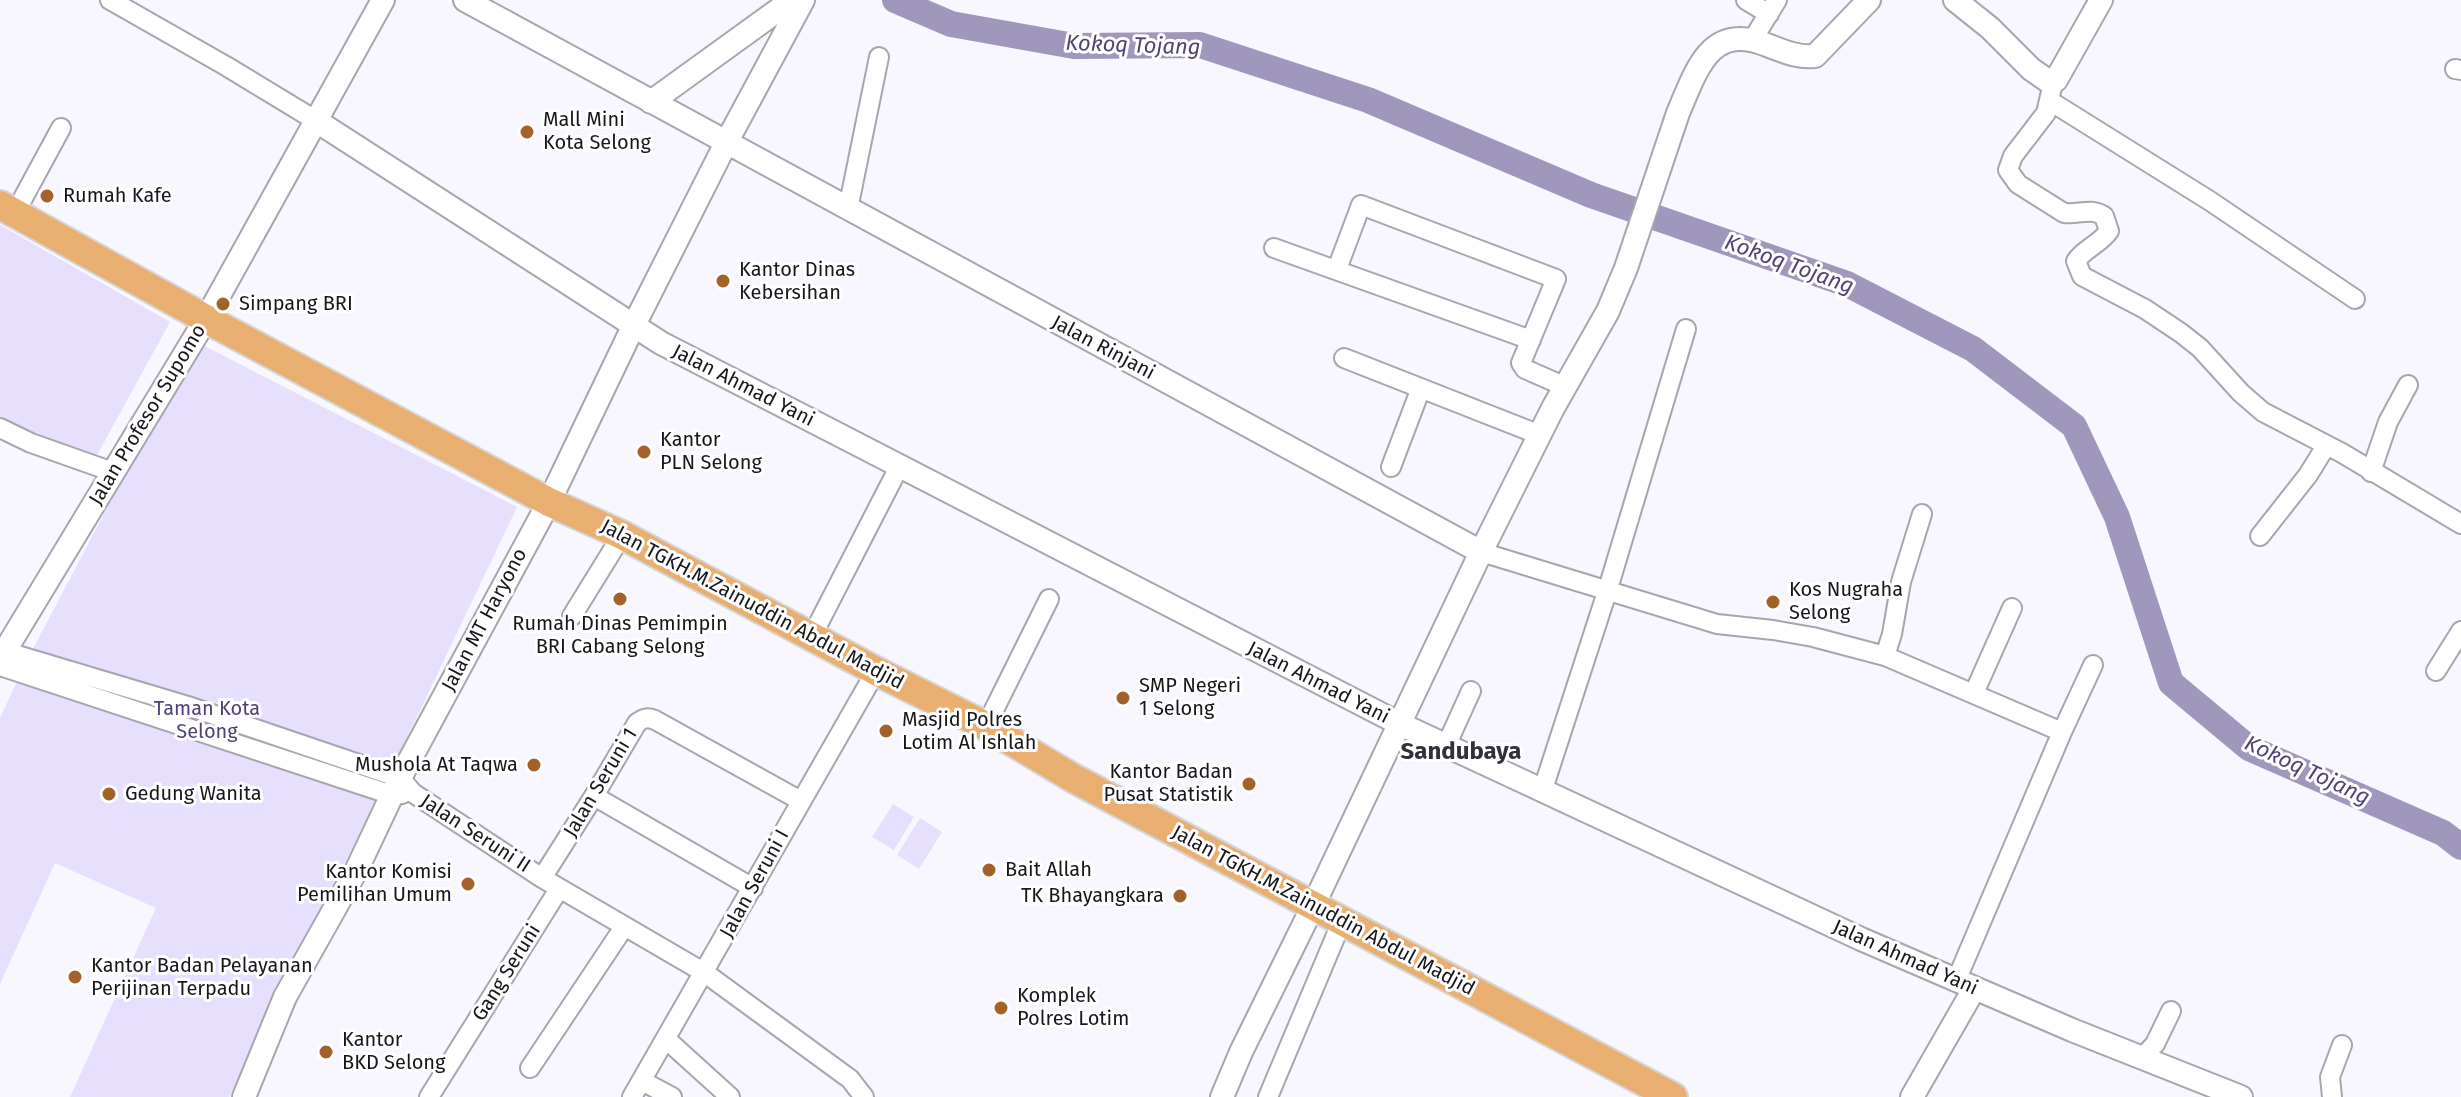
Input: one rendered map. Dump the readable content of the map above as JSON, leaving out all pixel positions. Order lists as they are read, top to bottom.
{
  "streets": {
    "main road": ["Jalan TGKH.M.Zainuddin Abdul Madjid"],
    "street": [
      "Jalan Rinjani",
      "Jalan Ahmad Yani",
      "Jalan Profesor Supomo",
      "Jalan MT Haryono",
      "Jalan Seruni 1",
      "Jalan Seruni II",
      "Jalan Seruni I",
      "Gang Seruni"
    ]
  },
  "crossings": [
    ["Jalan Rinjani", "Jalan MT Haryono"],
    ["Jalan Ahmad Yani", "Jalan Profesor Supomo"],
    ["Jalan Ahmad Yani", "Jalan MT Haryono"],
    ["Jalan Profesor Supomo", "Jalan TGKH.M.Zainuddin Abdul Madjid"],
    ["Jalan Profesor Supomo", "Jalan Seruni II"],
    ["Jalan TGKH.M.Zainuddin Abdul Madjid", "Jalan MT Haryono"],
    ["Jalan TGKH.M.Zainuddin Abdul Madjid", "Jalan Seruni I"],
    ["Jalan MT Haryono", "Jalan Seruni II"],
    ["Jalan Seruni 1", "Jalan Seruni II"],
    ["Jalan Seruni 1", "Jalan Seruni I"],
    ["Jalan Seruni II", "Jalan Seruni I"],
    ["Jalan Seruni II", "Gang Seruni"]
  ],
  "districts": ["Sandubaya"],
  "water": ["Kokoq Tojang"],
  "parks": ["Taman Kota Selong"],
  "places": [
    "Mall Mini Kota Selong",
    "Rumah Kafe",
    "Kantor Dinas Kebersihan",
    "Simpang BRI",
    "Kantor PLN Selong",
    "Rumah Dinas Pemimpin BRI Cabang Selong",
    "Kos Nugraha Selong",
    "SMP Negeri 1 Selong",
    "Masjid Polres Lotim Al Ishlah",
    "Mushola At Taqwa",
    "Kantor Badan Pusat Statistik",
    "Gedung Wanita",
    "Bait Allah",
    "Kantor Komisi Pemilihan Umum",
    "TK Bhayangkara",
    "Kantor Badan Pelayanan Perijinan Terpadu",
    "Komplek Polres Lotim",
    "Kantor BKD Selong"
  ]
}
